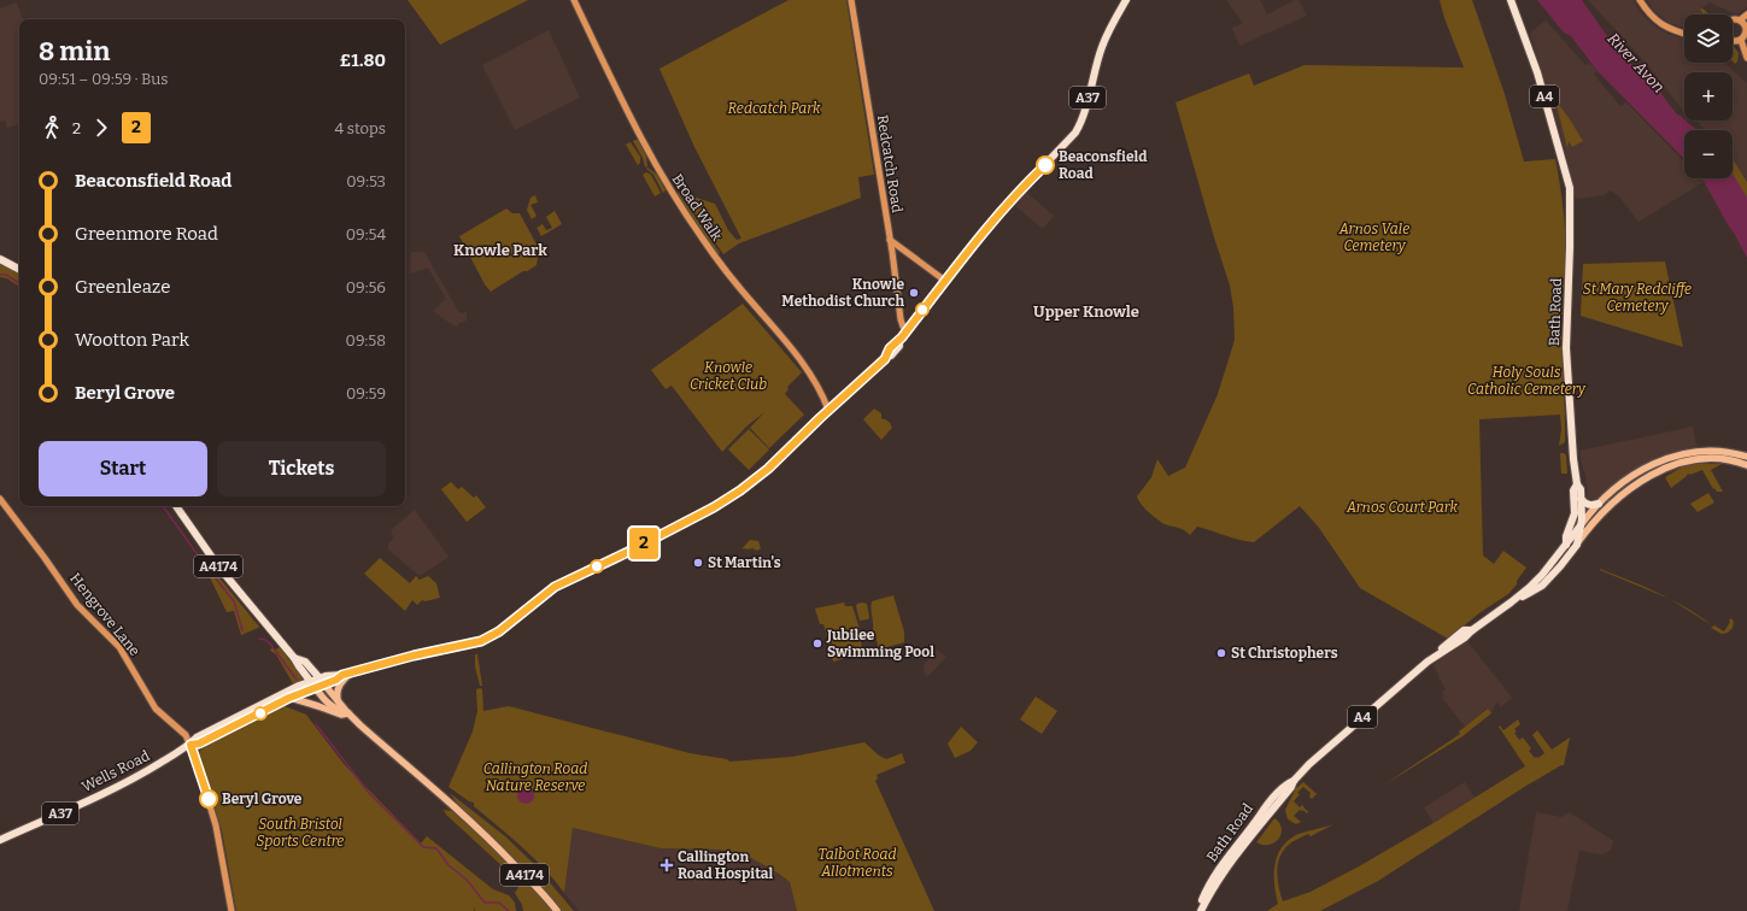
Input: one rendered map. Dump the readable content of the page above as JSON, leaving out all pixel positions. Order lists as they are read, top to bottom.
{
  "streets": {
    "highway": [
      "A4",
      "A37",
      "Bath Road",
      "A4174",
      "Wells Road"
    ],
    "street": ["Redcatch Road", "Broad Walk", "Hengrove Lane"]
  },
  "crossings": [
    ["A4", "Bath Road"],
    ["Redcatch Road", "Wells Road"],
    ["Broad Walk", "Wells Road"],
    ["A4174", "Wells Road"],
    ["Hengrove Lane", "Wells Road"]
  ],
  "districts": ["Knowle Park", "Upper Knowle"],
  "water": ["River Avon"],
  "parks": [
    "Redcatch Park",
    "Arnos Vale Cemetery",
    "St Mary Redcliffe Cemetery",
    "Knowle Cricket Club",
    "Holy Souls Catholic Cemetery",
    "Arnos Court Park",
    "Callington Road Nature Reserve",
    "South Bristol Sports Centre",
    "Talbot Road Allotments"
  ],
  "places": {
    "other": [
      "Beaconsfield Road",
      "Knowle Methodist Church",
      "St Martin's",
      "Jubilee Swimming Pool",
      "St Christophers",
      "Beryl Grove"
    ],
    "health": ["Callington Road Hospital"]
  },
  "lines": ["bus line 2"],
  "page": {
    "on_map": "2",
    "map_buttons": ["+", "−"],
    "heading": ["8 min", "09:51 – 09:59 · Bus", "£1.80"],
    "legs": ["2", "2", "4 stops"],
    "list": [
      {
        "name": "Beaconsfield Road",
        "value": "09:53"
      },
      {
        "name": "Greenmore Road",
        "value": "09:54"
      },
      {
        "name": "Greenleaze",
        "value": "09:56"
      },
      {
        "name": "Wootton Park",
        "value": "09:58"
      },
      {
        "name": "Beryl Grove",
        "value": "09:59"
      }
    ],
    "buttons": ["Start", "Tickets"]
  }
}
